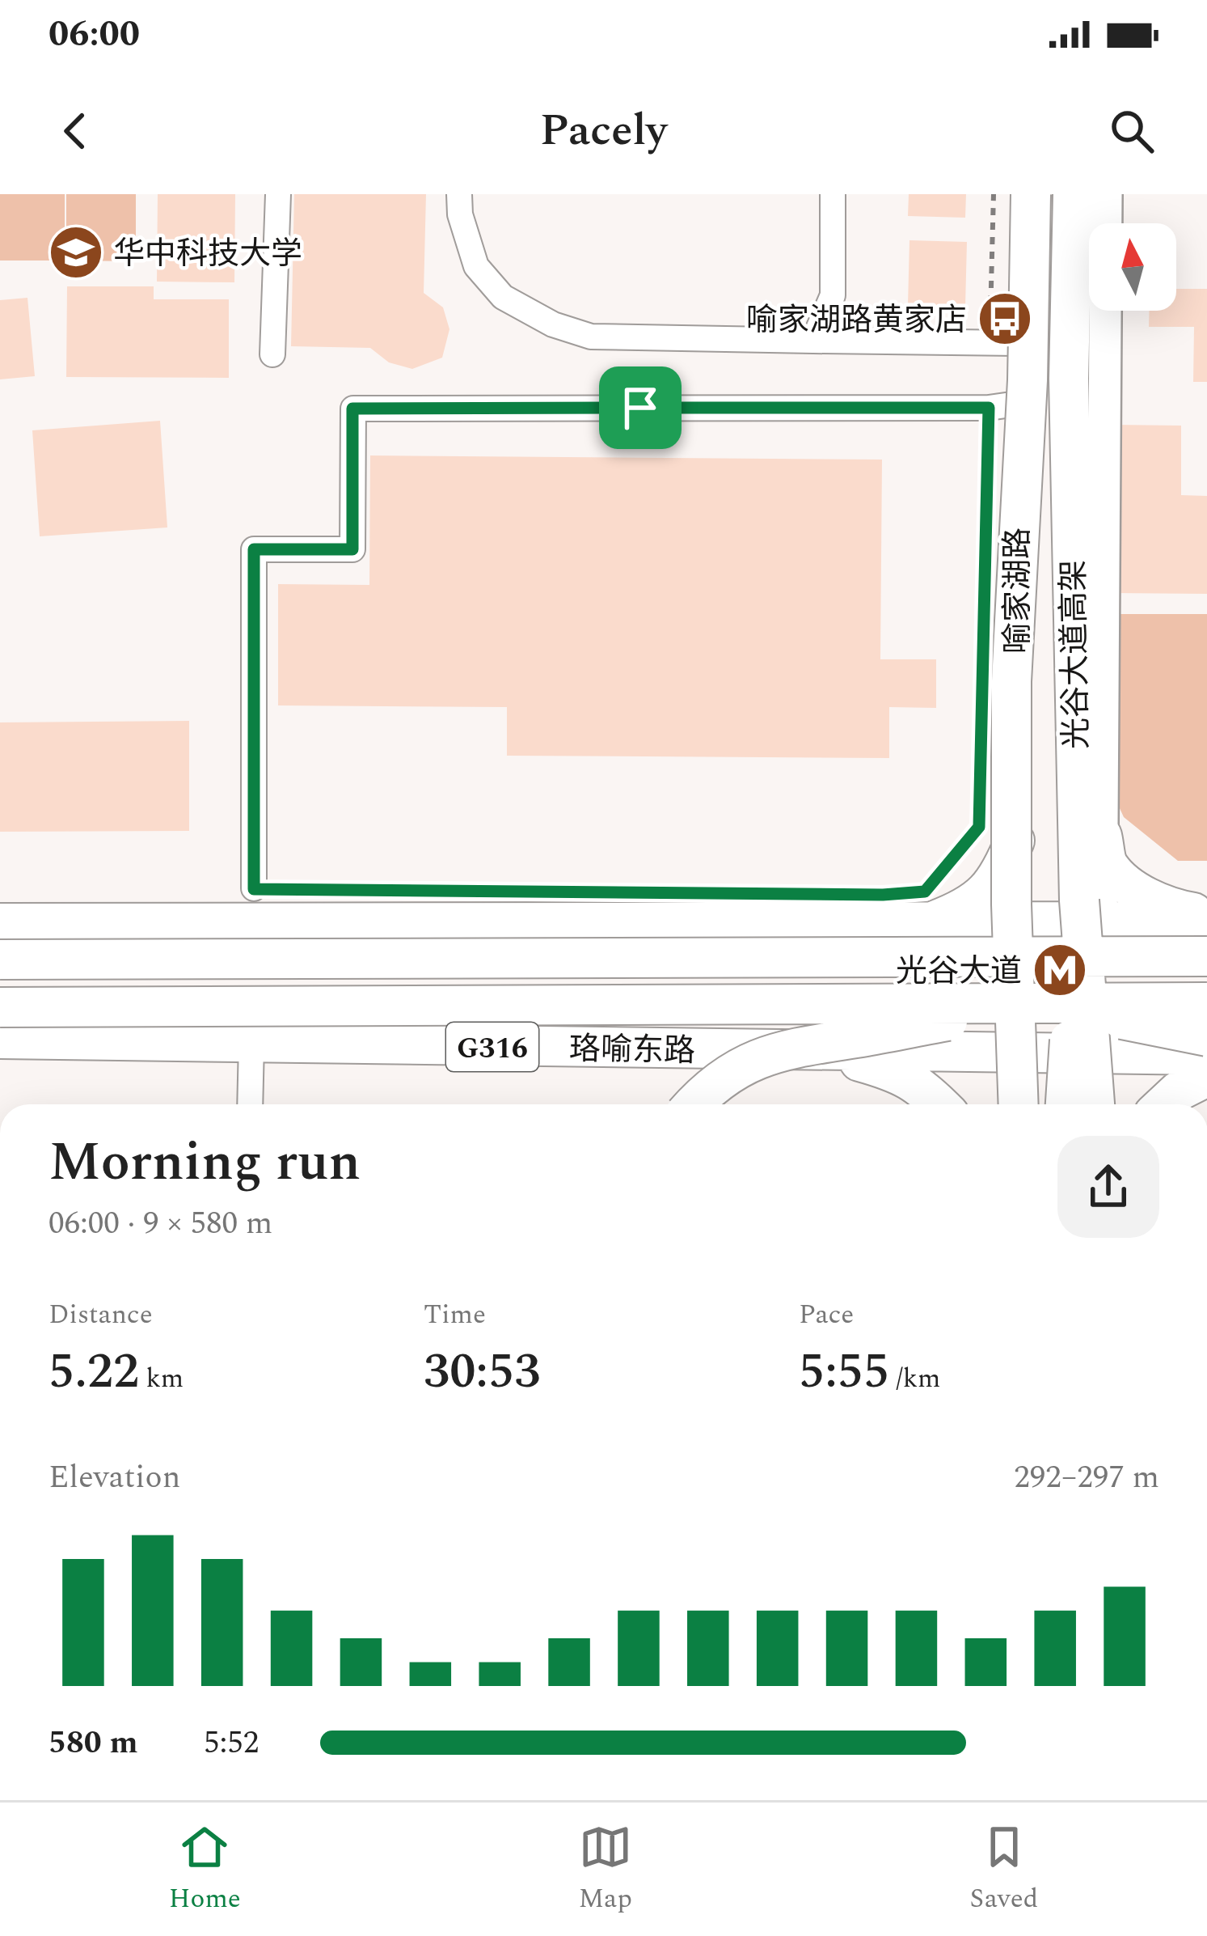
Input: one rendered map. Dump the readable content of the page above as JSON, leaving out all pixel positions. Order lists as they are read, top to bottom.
{
  "streets": {
    "highway": ["光谷大道高架", "G316", "珞喻东路"],
    "main road": ["喻家湖路"]
  },
  "crossings": [
    ["喻家湖路", "光谷大道高架"]
  ],
  "places": {
    "school or university": ["华中科技大学"],
    "bus stop": ["喻家湖路黄家店"],
    "metro station": ["光谷大道"]
  },
  "north": "top",
  "page": {
    "status": "06:00",
    "header": "Pacely",
    "heading": ["Morning run", "06:00 · 9 × 580 m"],
    "stats": [
      ["Distance", "5.22 km"],
      ["Time", "30:53"],
      ["Pace", "5:55 /km"]
    ],
    "chart": ["Elevation", "292–297 m"],
    "list": [
      {
        "name": "580 m",
        "note": "5:52"
      }
    ],
    "tabs": ["Home", "Map", "Saved"]
  }
}
